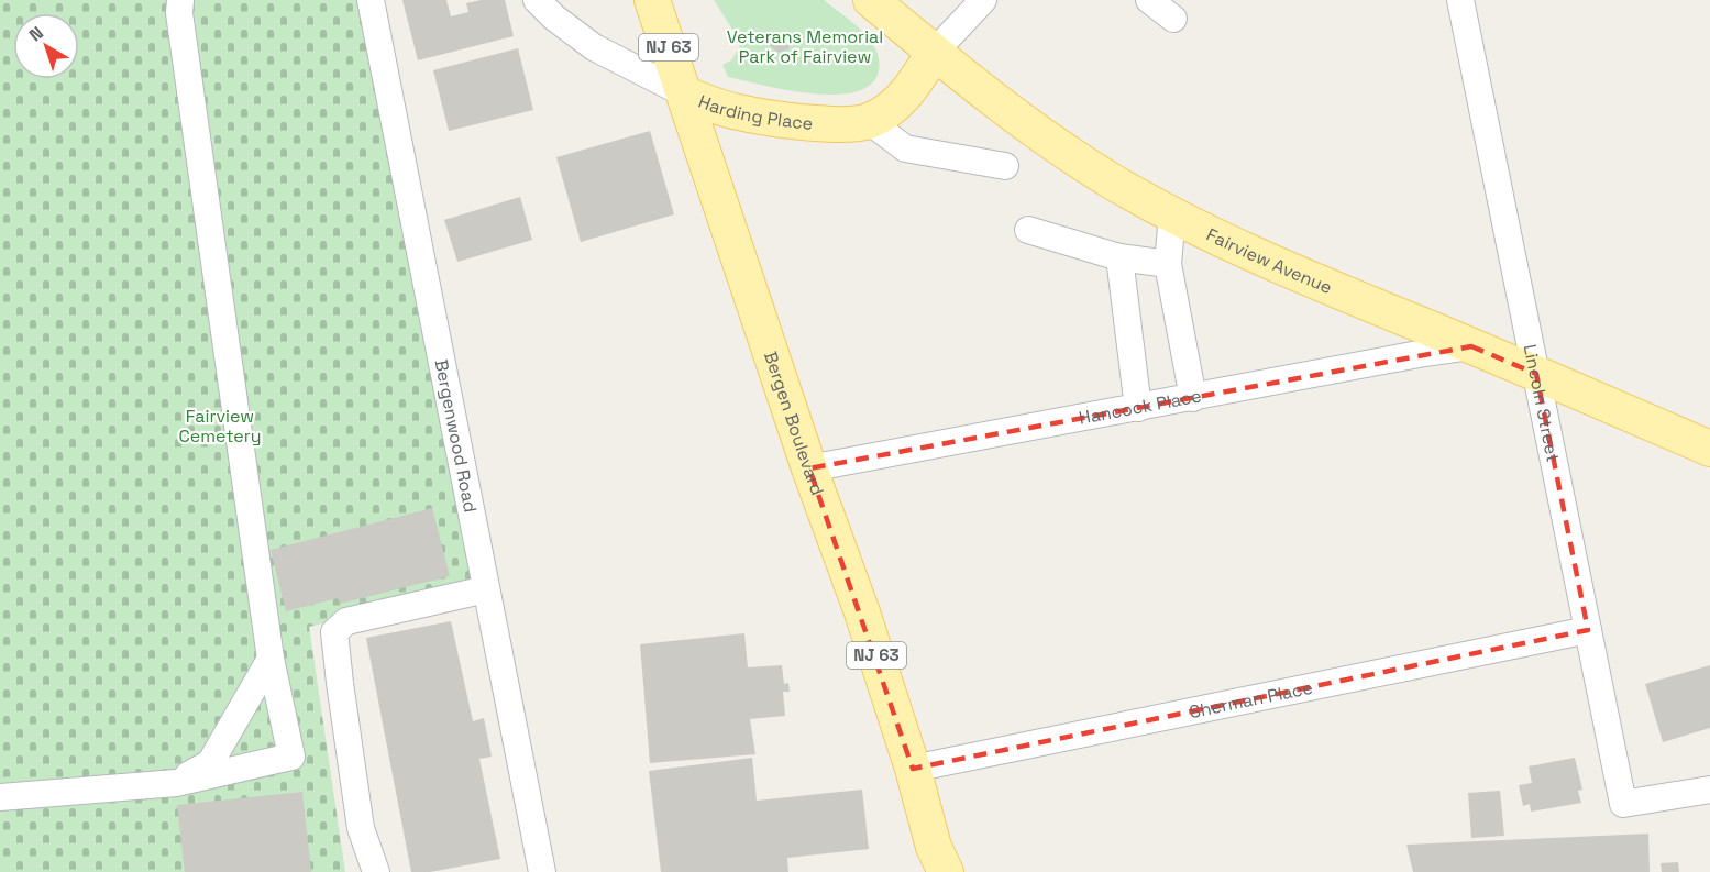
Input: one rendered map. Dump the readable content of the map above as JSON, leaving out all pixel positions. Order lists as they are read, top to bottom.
{
  "streets": {
    "main road": [
      "NJ 63",
      "Harding Place",
      "Fairview Avenue",
      "Bergen Boulevard"
    ],
    "street": [
      "Lincoln Street",
      "Hancock Place",
      "Bergenwood Road",
      "Sherman Place"
    ]
  },
  "crossings": [
    ["Harding Place", "Fairview Avenue"],
    ["Harding Place", "Bergen Boulevard"],
    ["Fairview Avenue", "Lincoln Street"],
    ["Fairview Avenue", "Hancock Place"],
    ["Lincoln Street", "Sherman Place"],
    ["Hancock Place", "Bergen Boulevard"],
    ["Bergen Boulevard", "Sherman Place"]
  ],
  "parks": ["Veterans Memorial Park of Fairview", "Fairview Cemetery"],
  "north": "top left"
}
